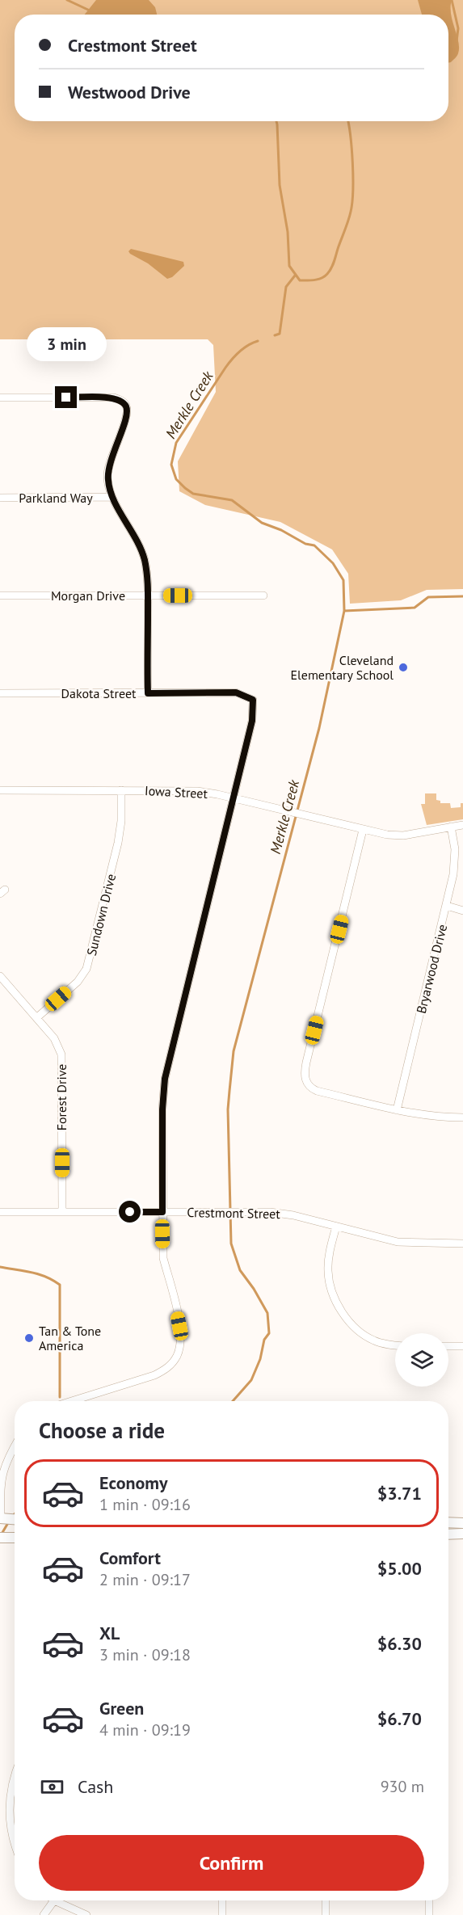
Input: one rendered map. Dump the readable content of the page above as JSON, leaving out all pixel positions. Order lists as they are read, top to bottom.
{
  "streets": {
    "street": [
      "Parkland Way",
      "Morgan Drive",
      "Dakota Street",
      "Iowa Street",
      "Sundown Drive",
      "Bryarwood Drive",
      "Forest Drive",
      "Crestmont Street"
    ]
  },
  "crossings": [
    ["Dakota Street", "Iowa Street"],
    ["Iowa Street", "Sundown Drive"],
    ["Iowa Street", "Bryarwood Drive"],
    ["Sundown Drive", "Forest Drive"],
    ["Forest Drive", "Crestmont Street"]
  ],
  "water": ["Merkle Creek"],
  "places": ["Cleveland Elementary School", "Tan & Tone America"],
  "page": {
    "banner": ["Crestmont Street", "Westwood Drive"],
    "bubble": "3 min",
    "heading": "Choose a ride",
    "list": [
      {
        "name": "Economy",
        "note": "1 min · 09:16",
        "value": "$3.71"
      },
      {
        "name": "Comfort",
        "note": "2 min · 09:17",
        "value": "$5.00"
      },
      {
        "name": "XL",
        "note": "3 min · 09:18",
        "value": "$6.30"
      },
      {
        "name": "Green",
        "note": "4 min · 09:19",
        "value": "$6.70"
      }
    ],
    "pay": ["Cash", "930 m"],
    "buttons": "Confirm"
  }
}
